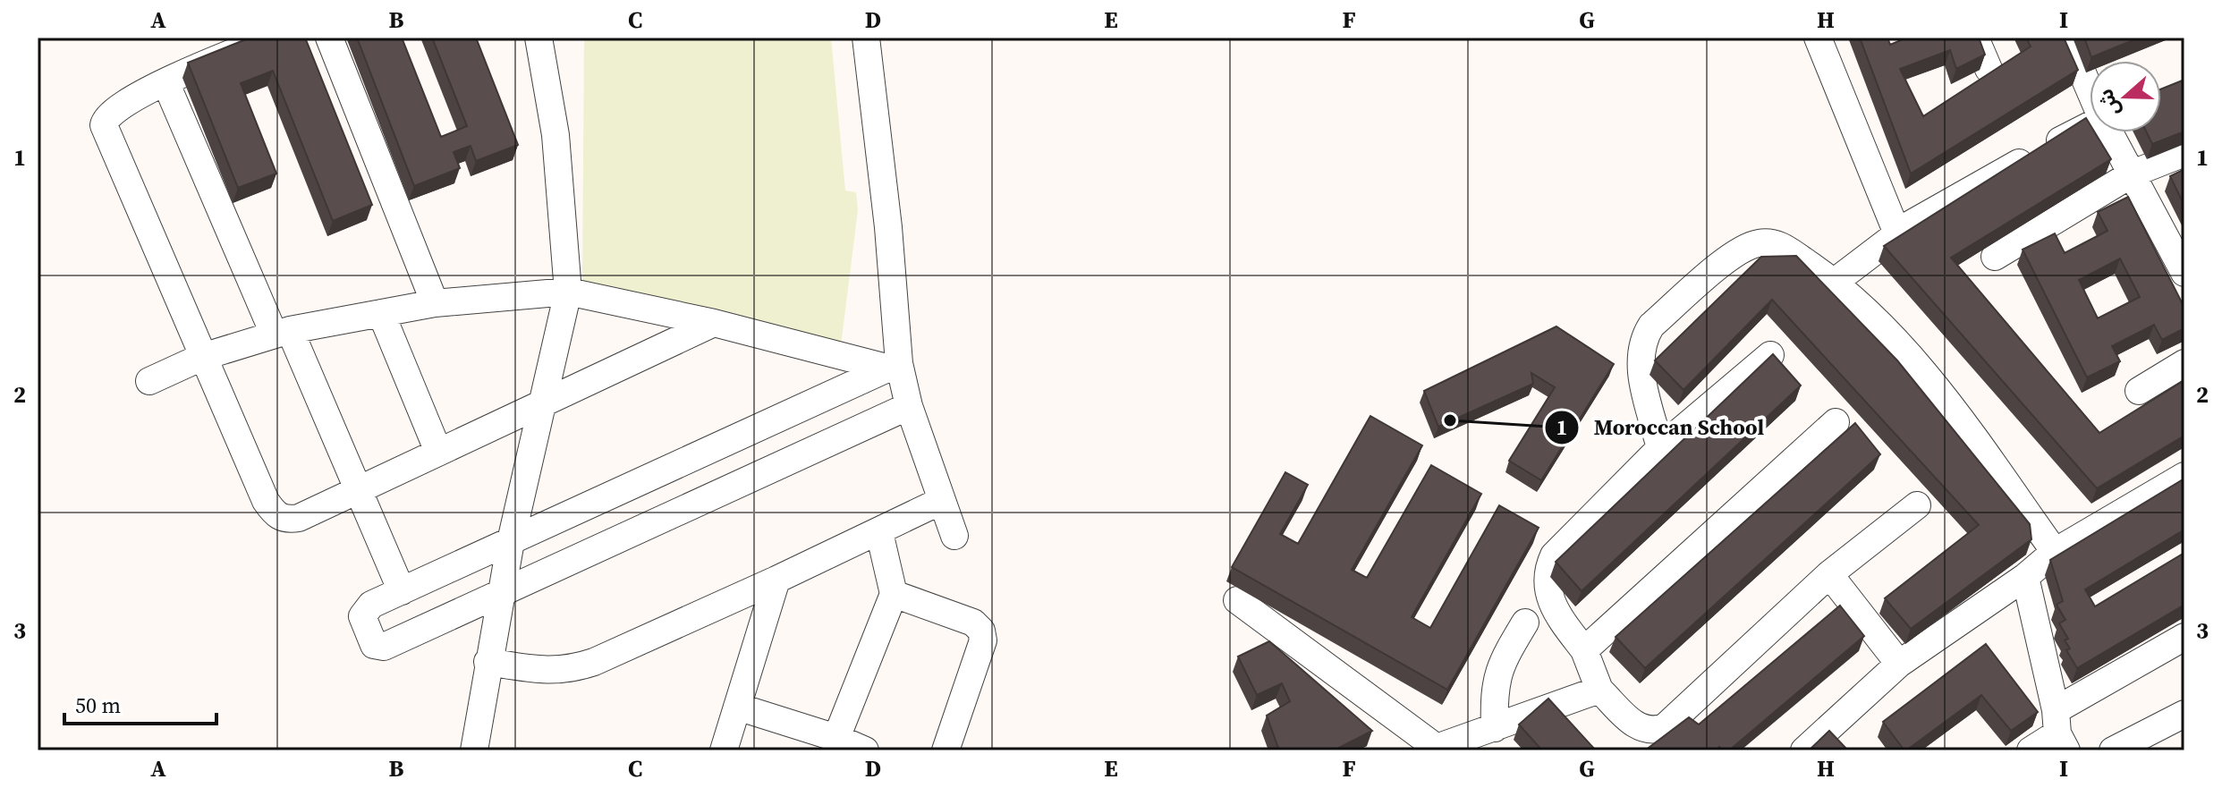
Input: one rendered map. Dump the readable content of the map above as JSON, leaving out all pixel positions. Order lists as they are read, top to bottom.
{
  "places": ["Moroccan School"],
  "scale_bar": "50 m",
  "north": "left",
  "grid": {
    "columns": [
      "A",
      "B",
      "C",
      "D",
      "E",
      "F",
      "G",
      "H",
      "I"
    ],
    "rows": ["1", "2", "3"]
  }
}
